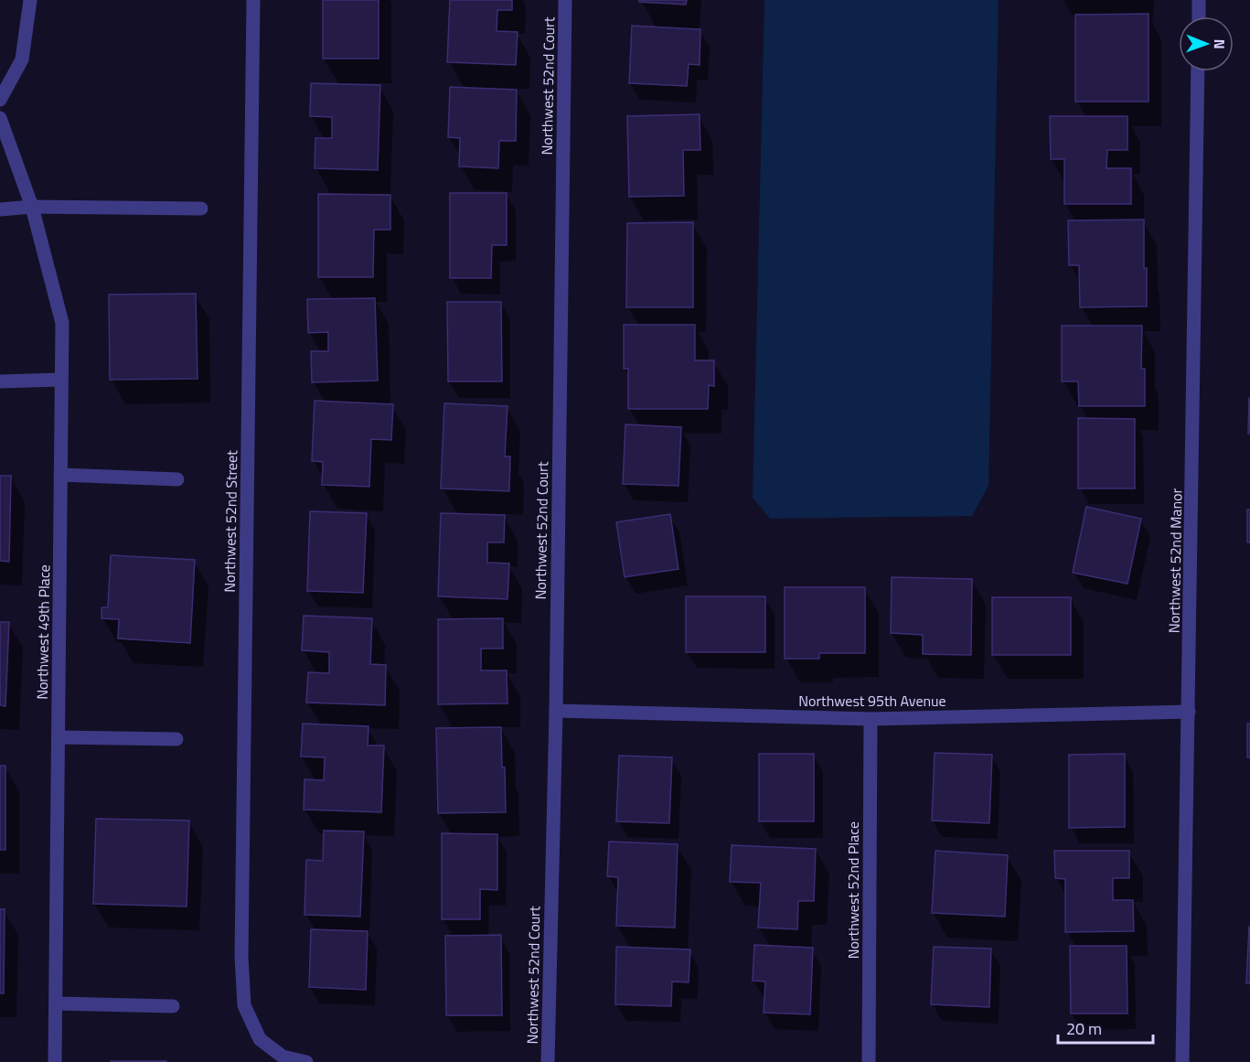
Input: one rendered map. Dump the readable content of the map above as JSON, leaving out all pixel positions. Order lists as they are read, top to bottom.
{
  "streets": {
    "street": [
      "Northwest 52nd Court",
      "Northwest 52nd Street",
      "Northwest 52nd Manor",
      "Northwest 49th Place",
      "Northwest 95th Avenue",
      "Northwest 52nd Place"
    ]
  },
  "crossings": [
    ["Northwest 52nd Court", "Northwest 95th Avenue"],
    ["Northwest 52nd Manor", "Northwest 95th Avenue"],
    ["Northwest 95th Avenue", "Northwest 52nd Place"]
  ],
  "scale_bar": "20 m",
  "north": "right"
}
